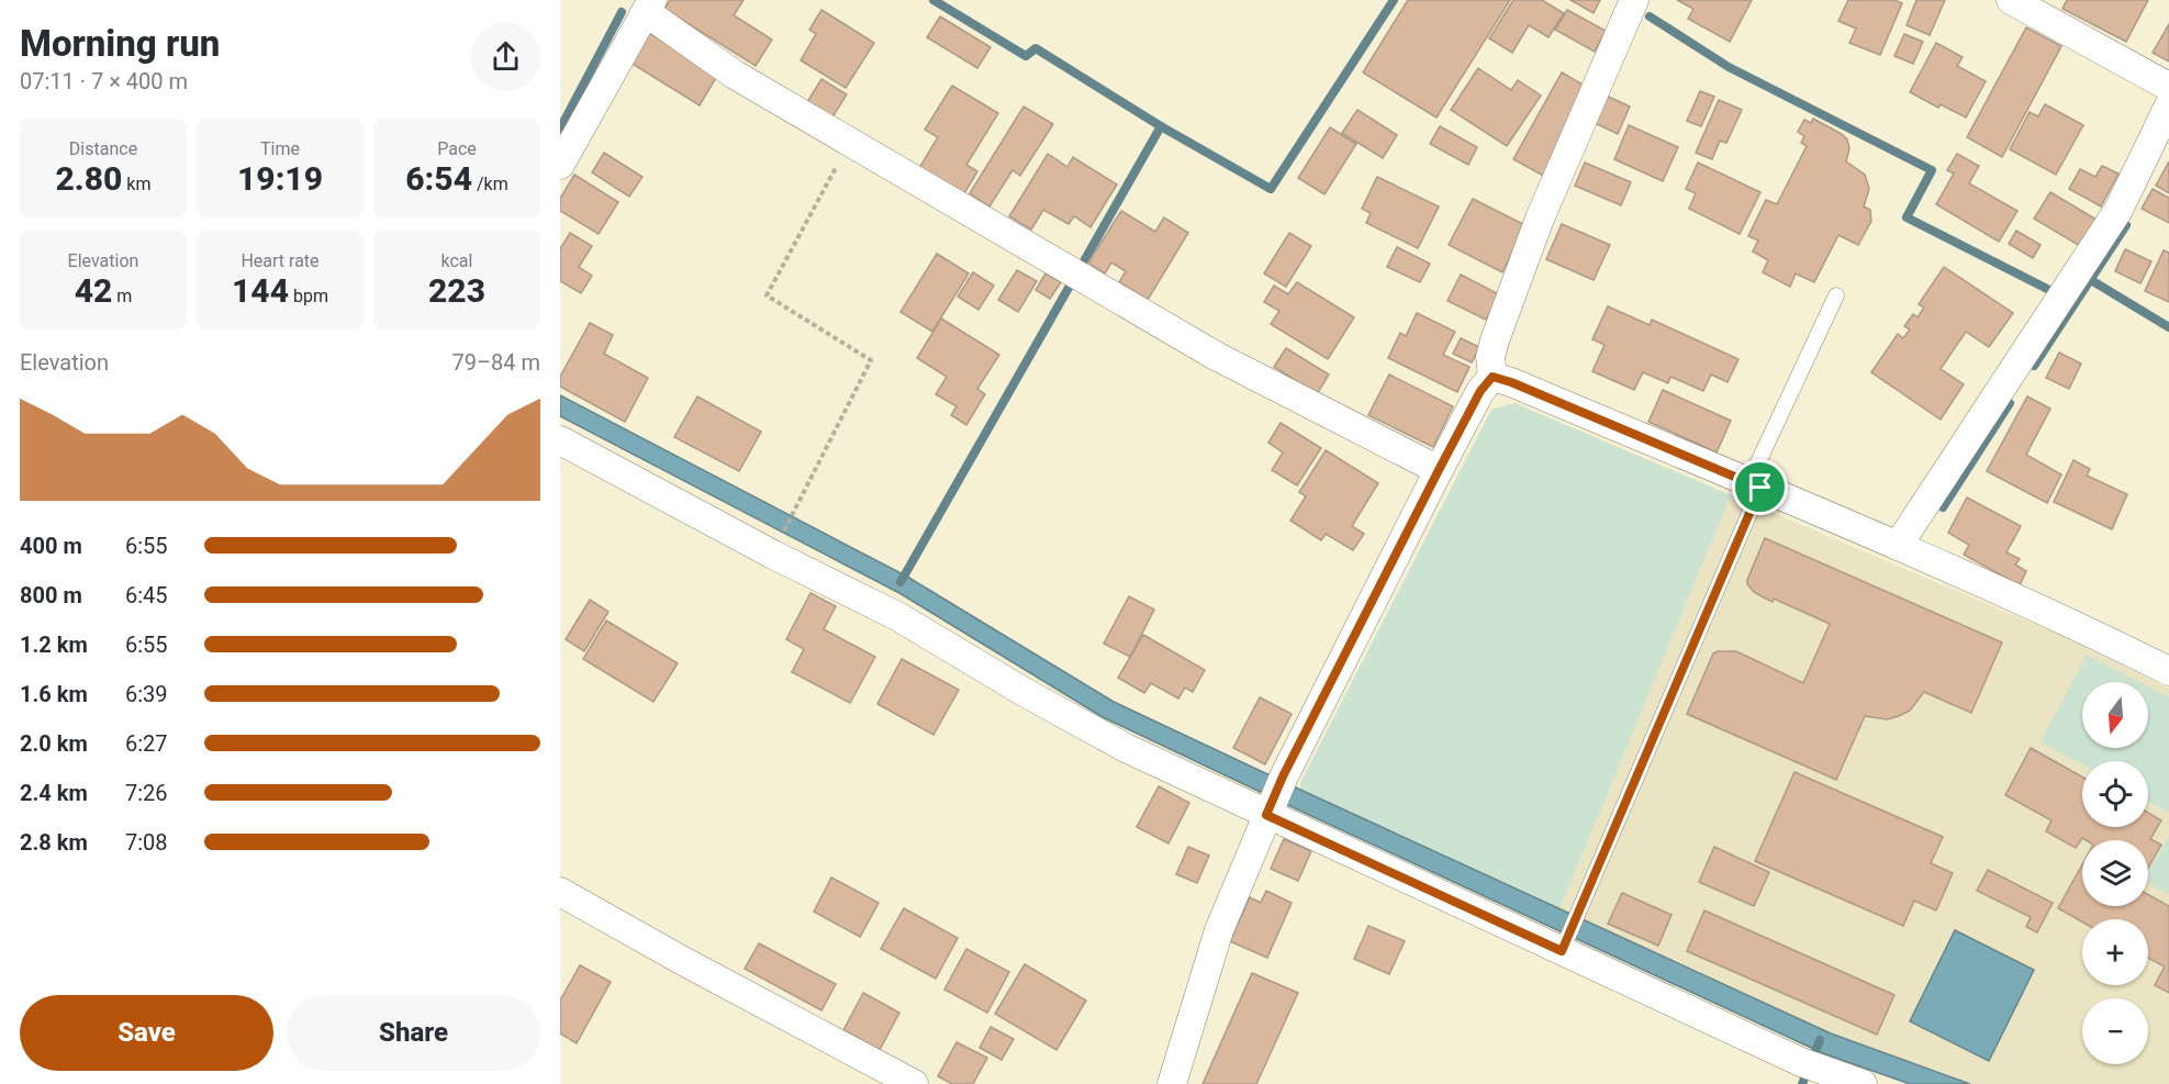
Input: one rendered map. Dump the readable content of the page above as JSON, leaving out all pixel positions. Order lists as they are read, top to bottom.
{
  "north": "bottom",
  "page": {
    "heading": ["Morning run", "07:11 · 7 × 400 m"],
    "stats": [
      ["Distance", "2.80 km"],
      ["Time", "19:19"],
      ["Pace", "6:54 /km"],
      ["Elevation", "42 m"],
      ["Heart rate", "144 bpm"],
      ["kcal", "223"]
    ],
    "chart": ["Elevation", "79–84 m"],
    "list": [
      {
        "name": "400 m",
        "note": "6:55"
      },
      {
        "name": "800 m",
        "note": "6:45"
      },
      {
        "name": "1.2 km",
        "note": "6:55"
      },
      {
        "name": "1.6 km",
        "note": "6:39"
      },
      {
        "name": "2.0 km",
        "note": "6:27"
      },
      {
        "name": "2.4 km",
        "note": "7:26"
      },
      {
        "name": "2.8 km",
        "note": "7:08"
      }
    ],
    "map_buttons": ["+", "−"],
    "buttons": ["Save", "Share"]
  }
}
